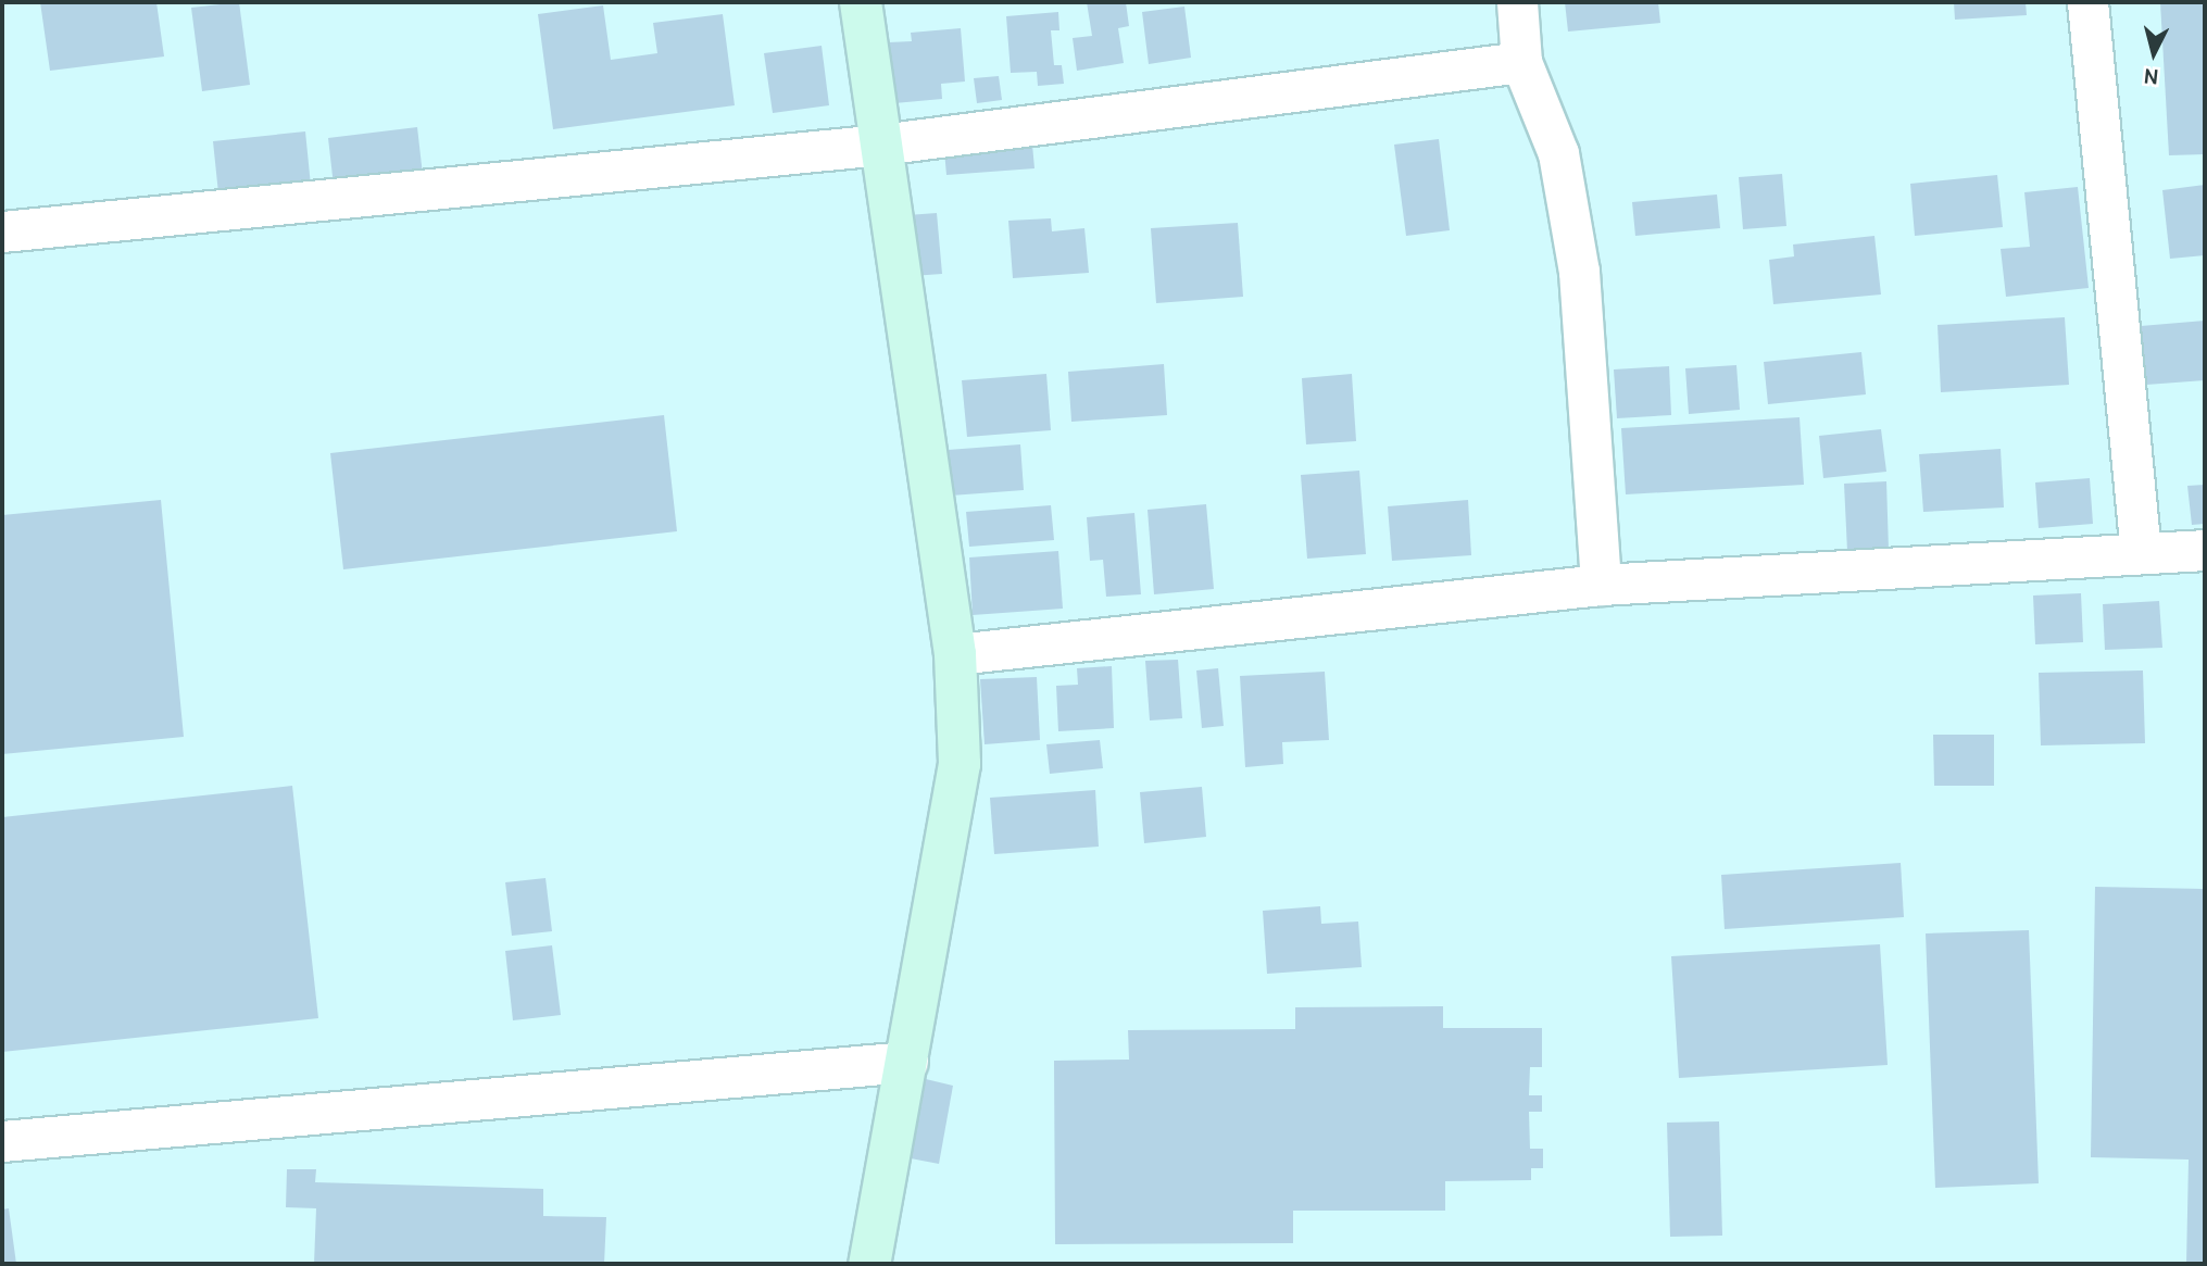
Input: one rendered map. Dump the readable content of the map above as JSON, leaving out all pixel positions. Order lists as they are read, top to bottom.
{
  "north": "bottom"
}
